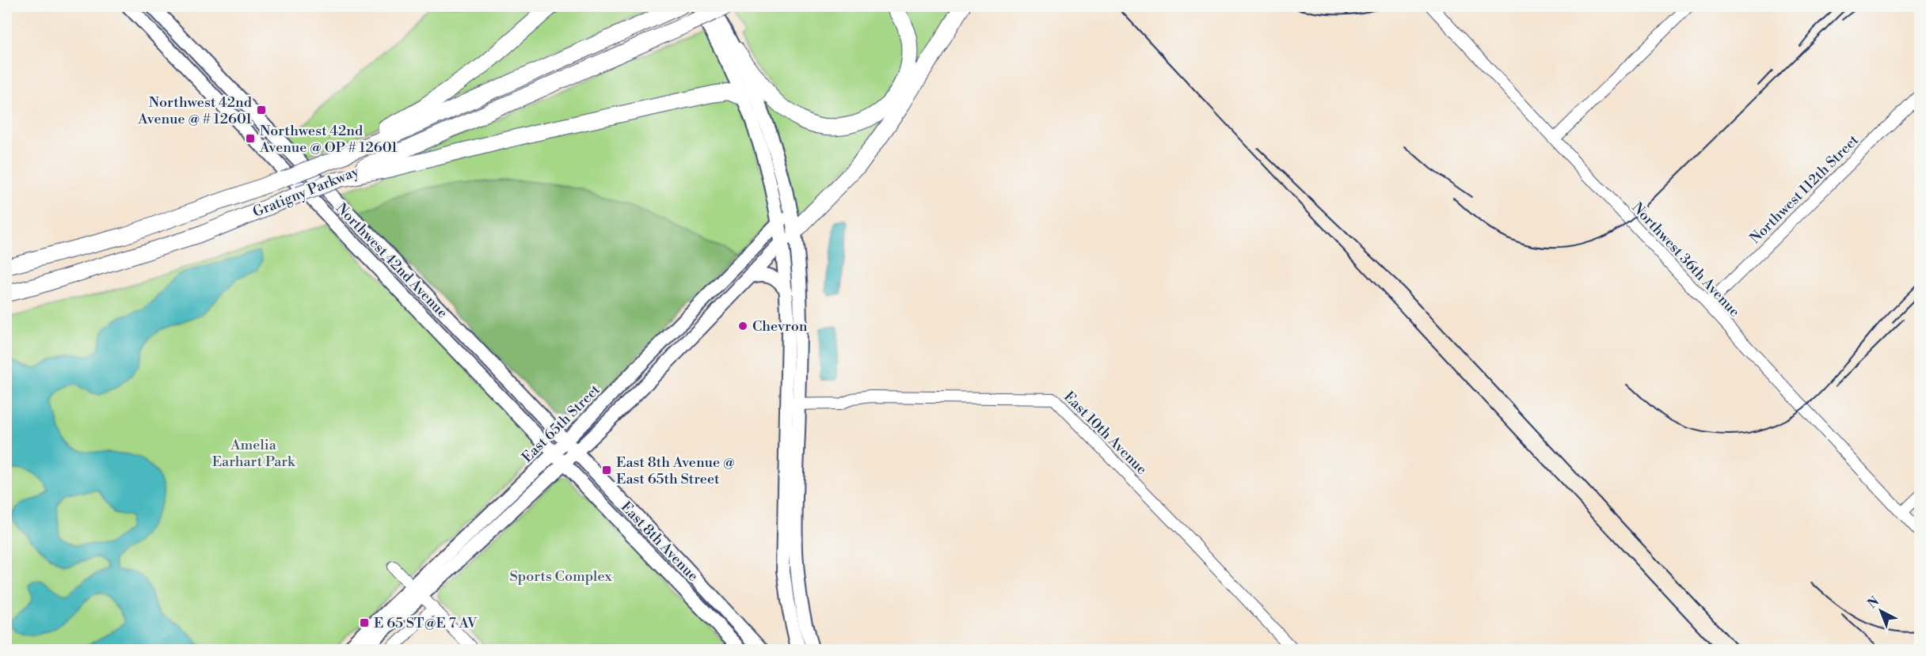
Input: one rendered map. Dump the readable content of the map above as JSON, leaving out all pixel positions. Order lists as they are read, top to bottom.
{
  "streets": {
    "highway": ["Gratigny Parkway"],
    "main road": ["Northwest 42nd Avenue", "East 65th Street", "East 8th Avenue"],
    "street": ["Northwest 112th Street", "Northwest 36th Avenue", "East 10th Avenue"]
  },
  "crossings": [
    ["Northwest 112th Street", "Northwest 36th Avenue"],
    ["Northwest 42nd Avenue", "East 65th Street"],
    ["Northwest 42nd Avenue", "East 8th Avenue"],
    ["East 65th Street", "East 8th Avenue"]
  ],
  "parks": ["Amelia Earhart Park", "Sports Complex"],
  "places": {
    "transit": [
      "Northwest 42nd Avenue @ # 12601",
      "Northwest 42nd Avenue @ OP # 12601",
      "East 8th Avenue @ East 65th Street",
      "E 65 ST@E 7 AV"
    ],
    "other": ["Chevron"]
  },
  "north": "top left"
}
